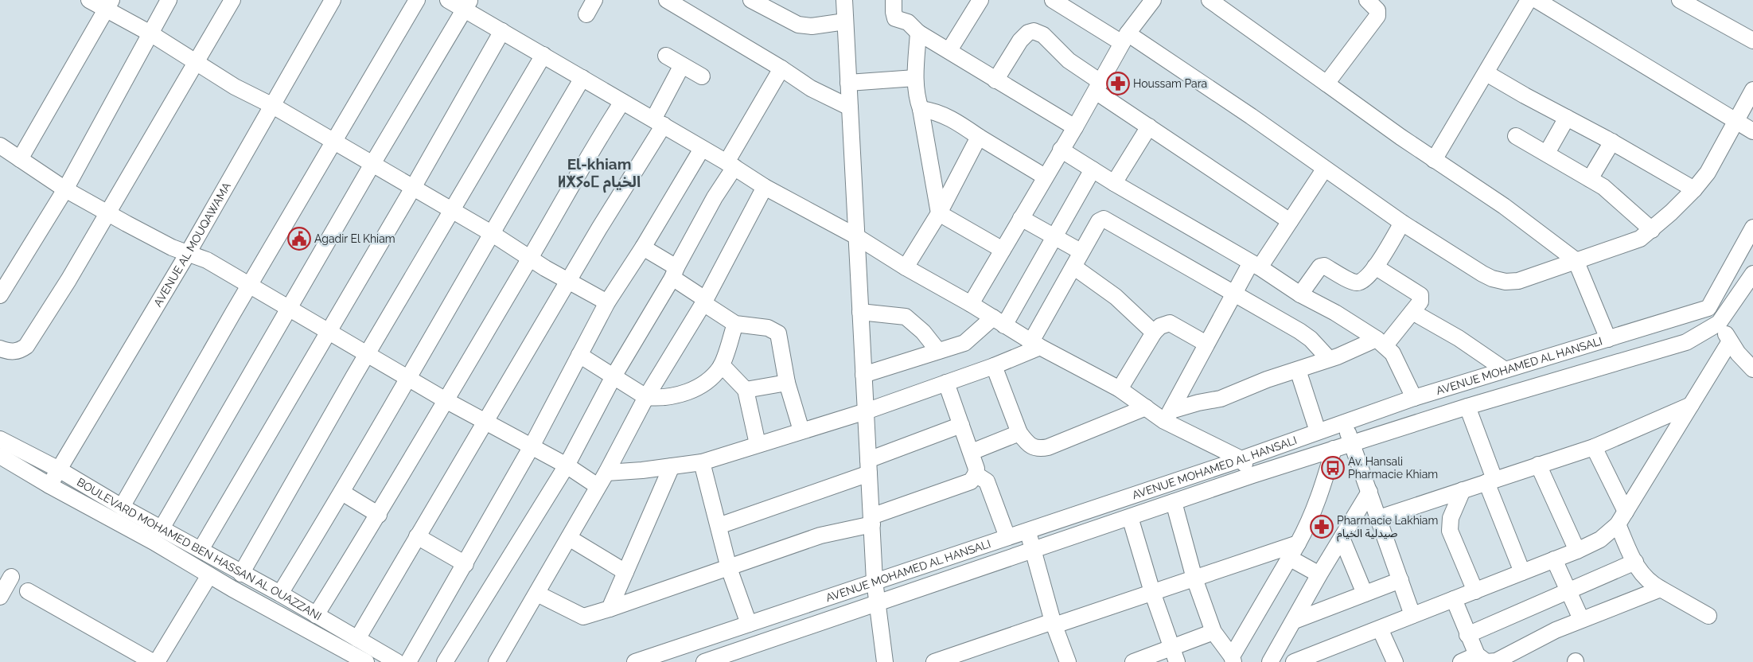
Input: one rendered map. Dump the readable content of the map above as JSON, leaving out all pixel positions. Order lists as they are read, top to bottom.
{
  "streets": {
    "street": ["AVENUE AL MOUQAWAMA", "AVENUE MOHAMED AL HANSALI", "BOULEVARD MOHAMED BEN HASSAN AL OUAZZANI"]
  },
  "crossings": [
    ["AVENUE AL MOUQAWAMA", "BOULEVARD MOHAMED BEN HASSAN AL OUAZZANI"]
  ],
  "districts": ["El-khiam ⵍⵅⵢⴰⵎ الخيام"],
  "places": {
    "pharmacy": ["Houssam Para", "Pharmacie Lakhiam صيدلية الخيام"],
    "public building": ["Agadir El Khiam"],
    "bus stop": ["Av. Hansali Pharmacie Khiam"]
  }
}
